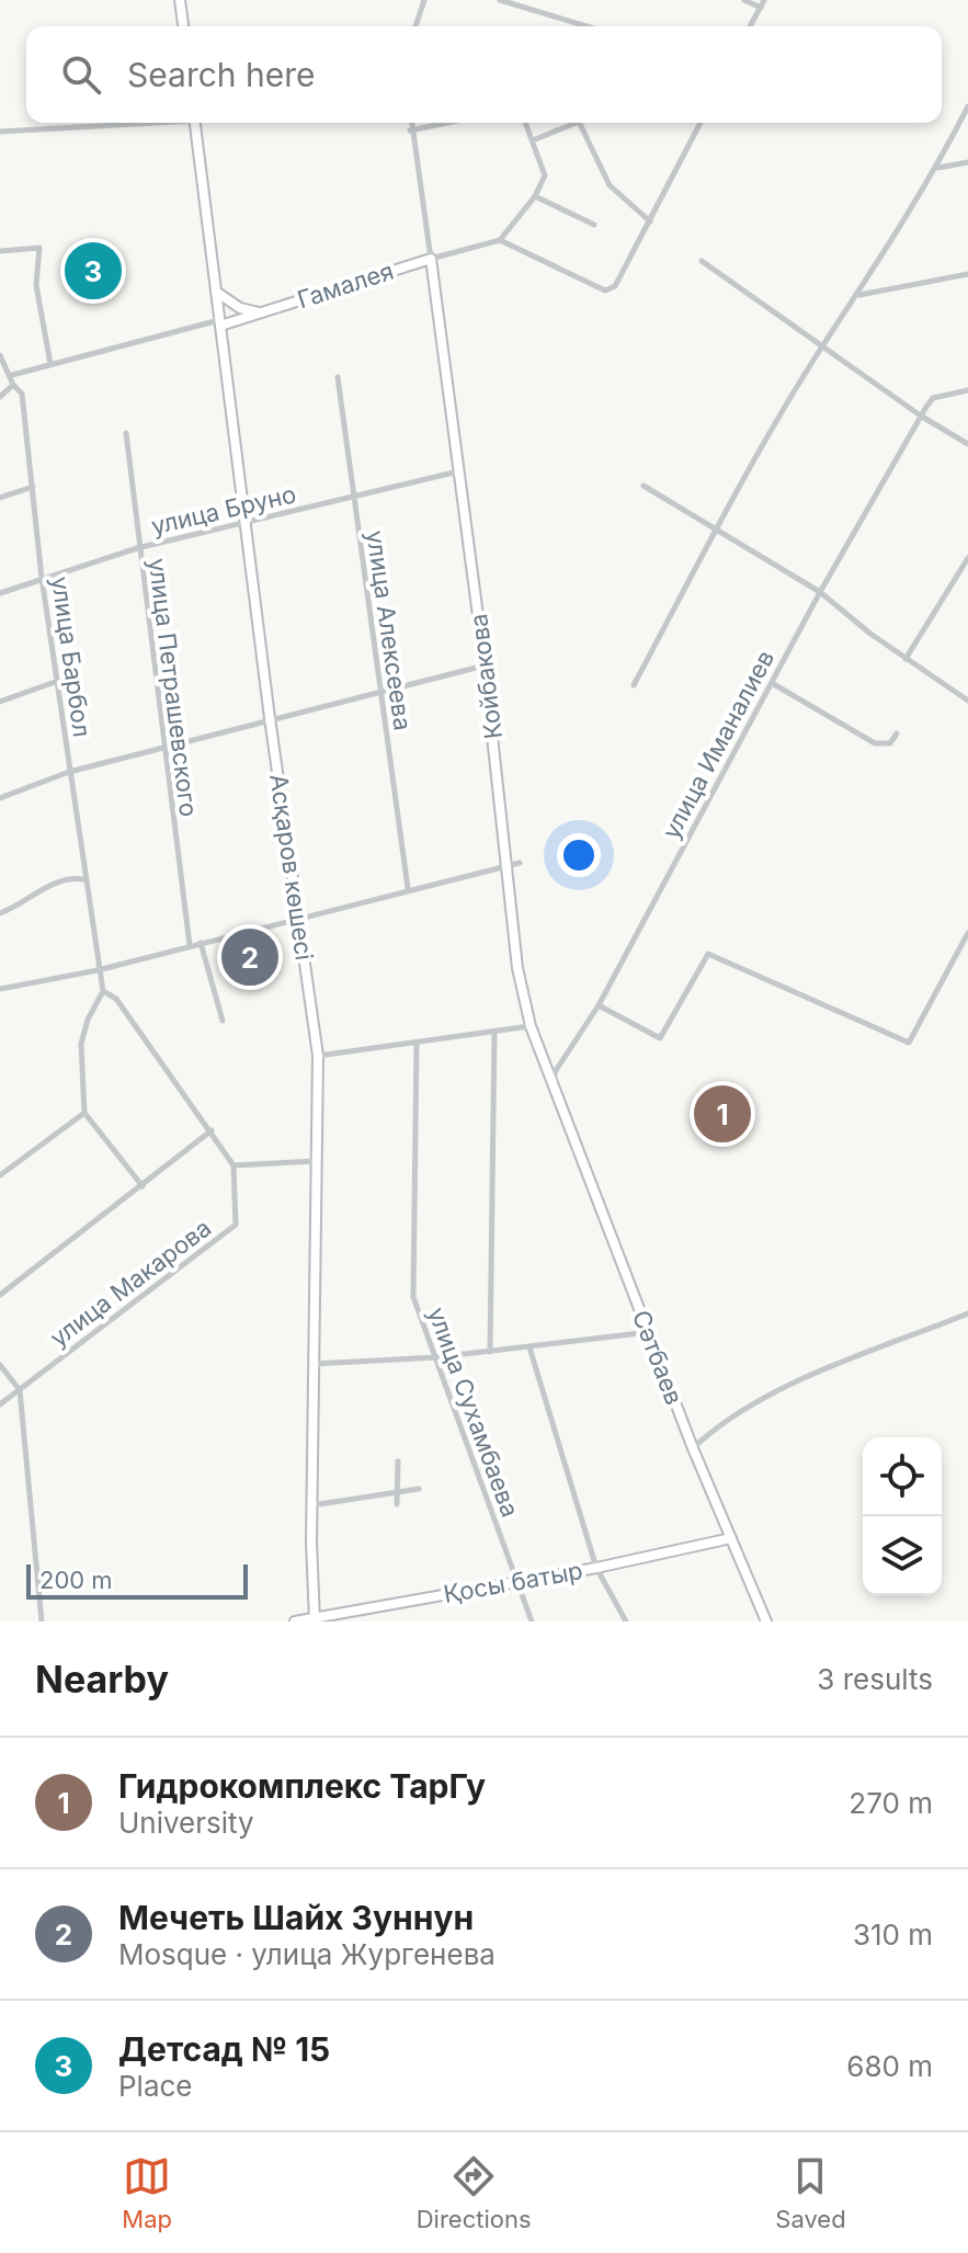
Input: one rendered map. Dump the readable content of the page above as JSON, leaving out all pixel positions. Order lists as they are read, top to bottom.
{
  "streets": {
    "street": [
      "Гамалея",
      "улица Бруно",
      "улица Алексеева",
      "улица Барбол",
      "Койбакова",
      "улица Петрашевского",
      "улица Иманалиев",
      "Асқаров көшесі",
      "улица Макарова",
      "Сәтбаев",
      "улица Сухамбаева",
      "Қосы батыр"
    ]
  },
  "crossings": [
    ["Гамалея", "Койбакова"],
    ["Гамалея", "Асқаров көшесі"],
    ["улица Бруно", "улица Алексеева"],
    ["улица Бруно", "улица Барбол"],
    ["улица Бруно", "Койбакова"],
    ["улица Бруно", "улица Петрашевского"],
    ["улица Бруно", "Асқаров көшесі"],
    ["Койбакова", "улица Иманалиев"],
    ["Койбакова", "Сәтбаев"],
    ["улица Иманалиев", "Сәтбаев"],
    ["Асқаров көшесі", "Қосы батыр"],
    ["Сәтбаев", "Қосы батыр"],
    ["улица Сухамбаева", "Қосы батыр"]
  ],
  "scale_bar": "200 m",
  "page": {
    "search": "Search here",
    "pins": ["3", "2", "1"],
    "scale": "200 m",
    "heading": ["Nearby", "3 results"],
    "list": [
      {
        "mark": "1",
        "name": "Гидрокомплекс ТарГу",
        "note": "University",
        "value": "270 m"
      },
      {
        "mark": "2",
        "name": "Мечеть Шайх Зуннун",
        "note": "Mosque · улица Жургенева",
        "value": "310 m"
      },
      {
        "mark": "3",
        "name": "Детсад № 15",
        "note": "Place",
        "value": "680 m"
      }
    ],
    "nav": ["Map", "Directions", "Saved"]
  }
}
